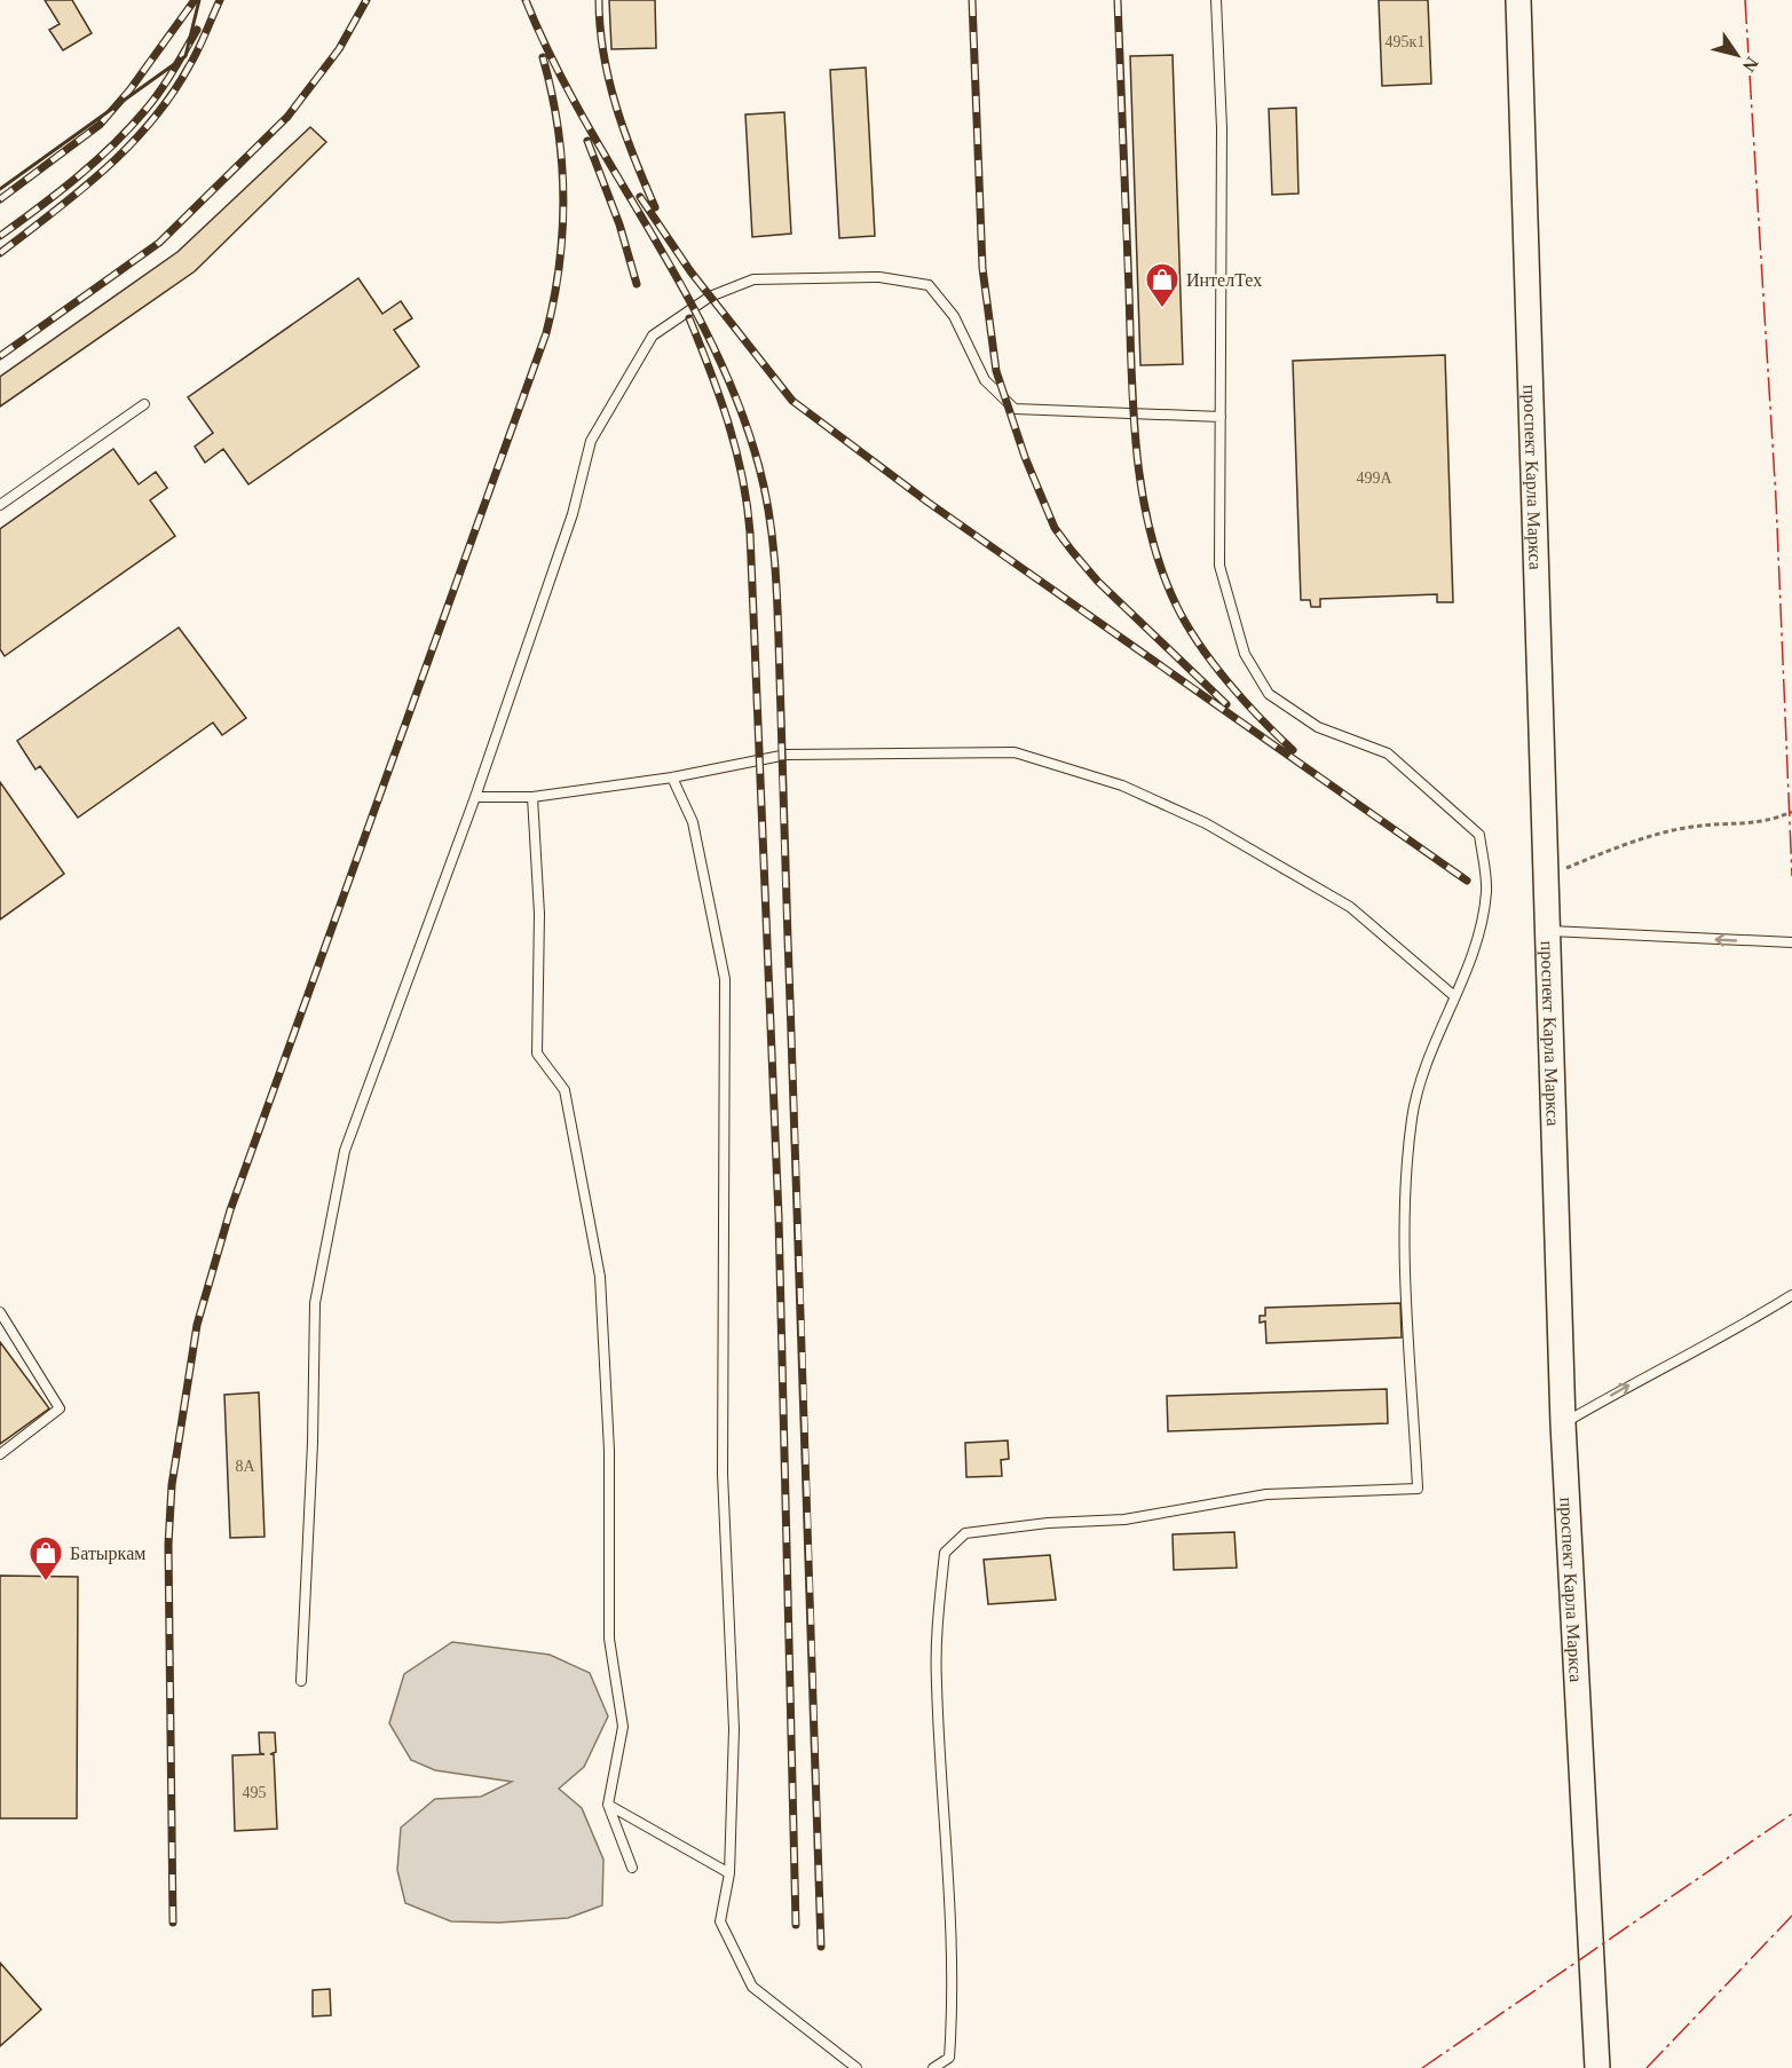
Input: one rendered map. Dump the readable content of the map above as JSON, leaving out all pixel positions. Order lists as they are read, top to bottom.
{
  "streets": {
    "main road": ["проспект Карла Маркса"]
  },
  "places": {
    "shop": ["ИнтелТех", "Батыркам"]
  },
  "house_numbers": [
    "495к1",
    "499А",
    "8А",
    "495"
  ],
  "north": "bottom right"
}
